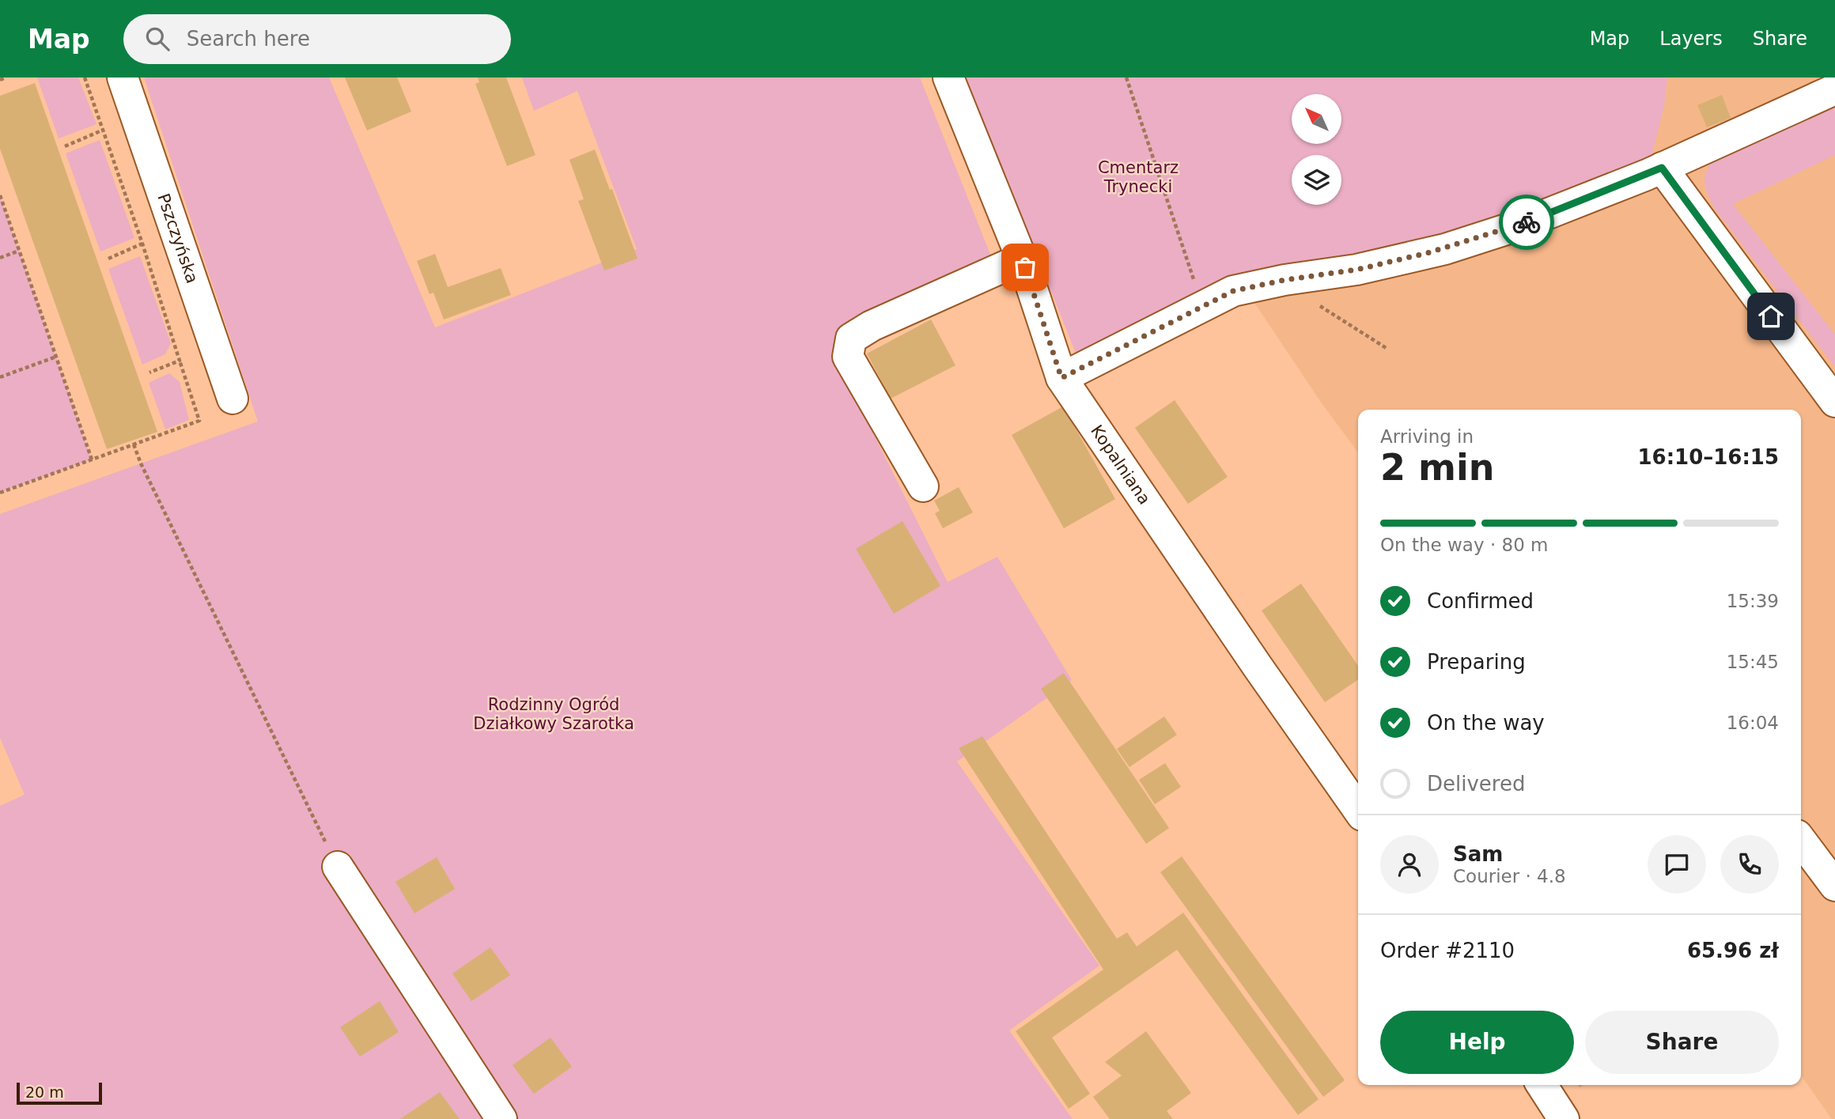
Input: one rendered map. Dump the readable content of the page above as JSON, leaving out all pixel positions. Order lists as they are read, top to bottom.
{
  "streets": {
    "street": ["Pszczyńska", "Kopalniana"]
  },
  "parks": ["Cmentarz Trynecki", "Rodzinny Ogród Działkowy Szarotka"],
  "scale_bar": "20 m",
  "north": "top left",
  "page": {
    "header": "Map",
    "search": "Search here",
    "nav": ["Map", "Layers", "Share"],
    "heading": ["2 min", "Arriving in", "16:10–16:15"],
    "panel": [
      "Sam",
      "Courier · 4.8",
      "Order #2110",
      "65.96 zł"
    ],
    "bar": "On the way · 80 m",
    "list": [
      ["Confirmed", "15:39"],
      ["Preparing", "15:45"],
      ["On the way", "16:04"],
      "Delivered"
    ],
    "buttons": ["Help", "Share"],
    "scale": "20 m"
  }
}
